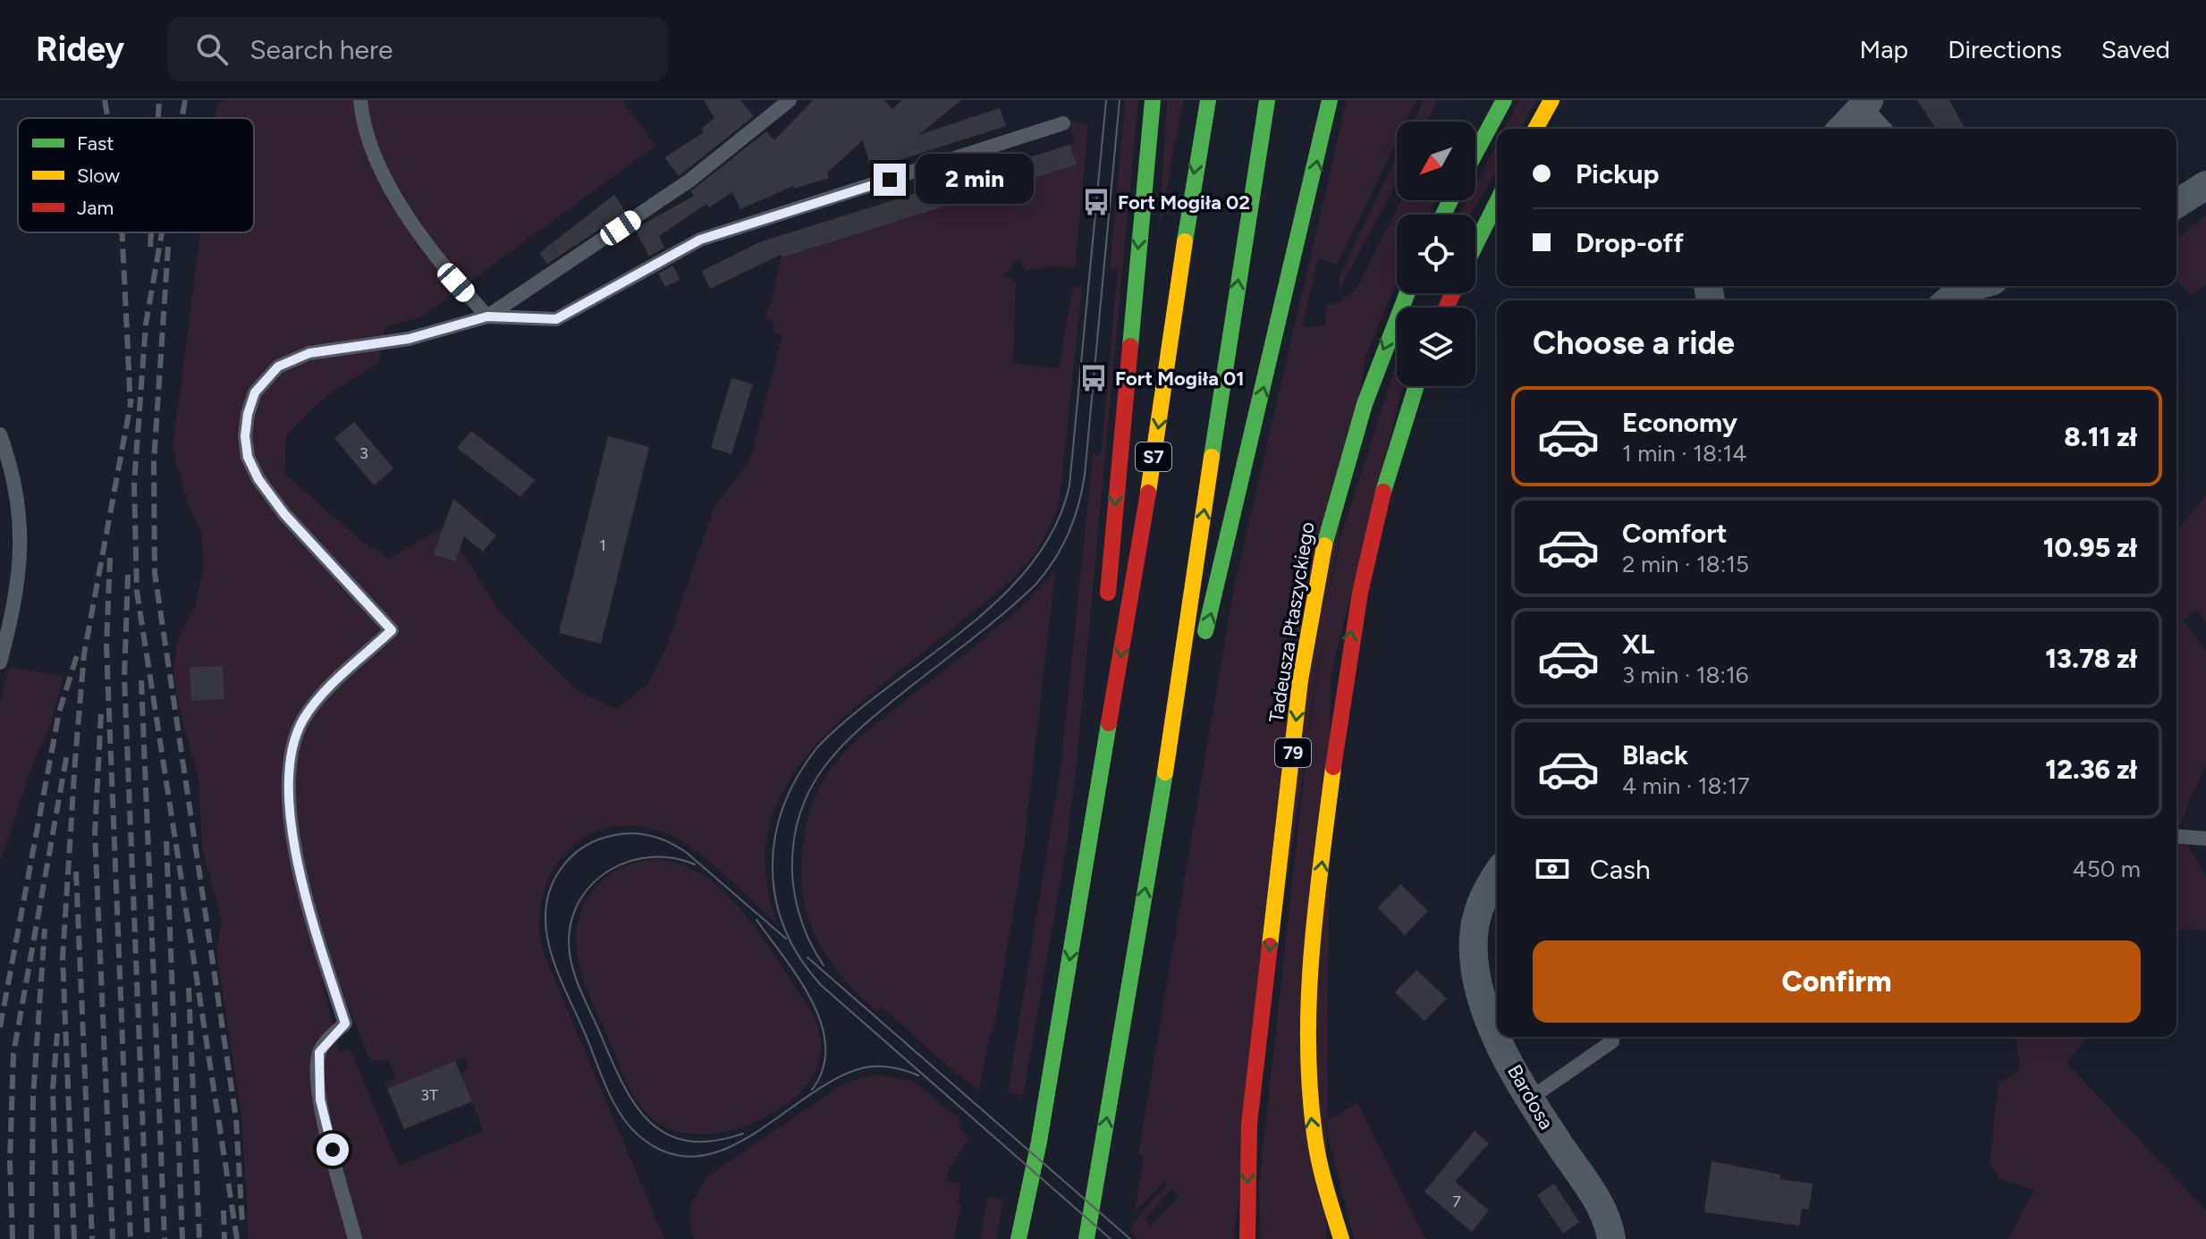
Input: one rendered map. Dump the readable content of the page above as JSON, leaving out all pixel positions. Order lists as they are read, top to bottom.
{
  "streets": {
    "main road": ["S7", "Tadeusza Ptaszyckiego", "79"],
    "street": ["Bardosa"]
  },
  "places": {
    "bus stop": ["Fort Mogiła 02", "Fort Mogiła 01"]
  },
  "house_numbers": [
    "3",
    "1",
    "3T",
    "7"
  ],
  "legend": ["Fast", "Slow", "Jam"],
  "north": "bottom left",
  "page": {
    "header": "Ridey",
    "search": "Search here",
    "nav": ["Map", "Directions", "Saved"],
    "banner": ["Pickup", "Drop-off"],
    "bubble": "2 min",
    "heading": "Choose a ride",
    "list": [
      {
        "name": "Economy",
        "note": "1 min · 18:14",
        "value": "8.11 zł"
      },
      {
        "name": "Comfort",
        "note": "2 min · 18:15",
        "value": "10.95 zł"
      },
      {
        "name": "XL",
        "note": "3 min · 18:16",
        "value": "13.78 zł"
      },
      {
        "name": "Black",
        "note": "4 min · 18:17",
        "value": "12.36 zł"
      }
    ],
    "pay": ["Cash", "450 m"],
    "buttons": "Confirm"
  }
}
